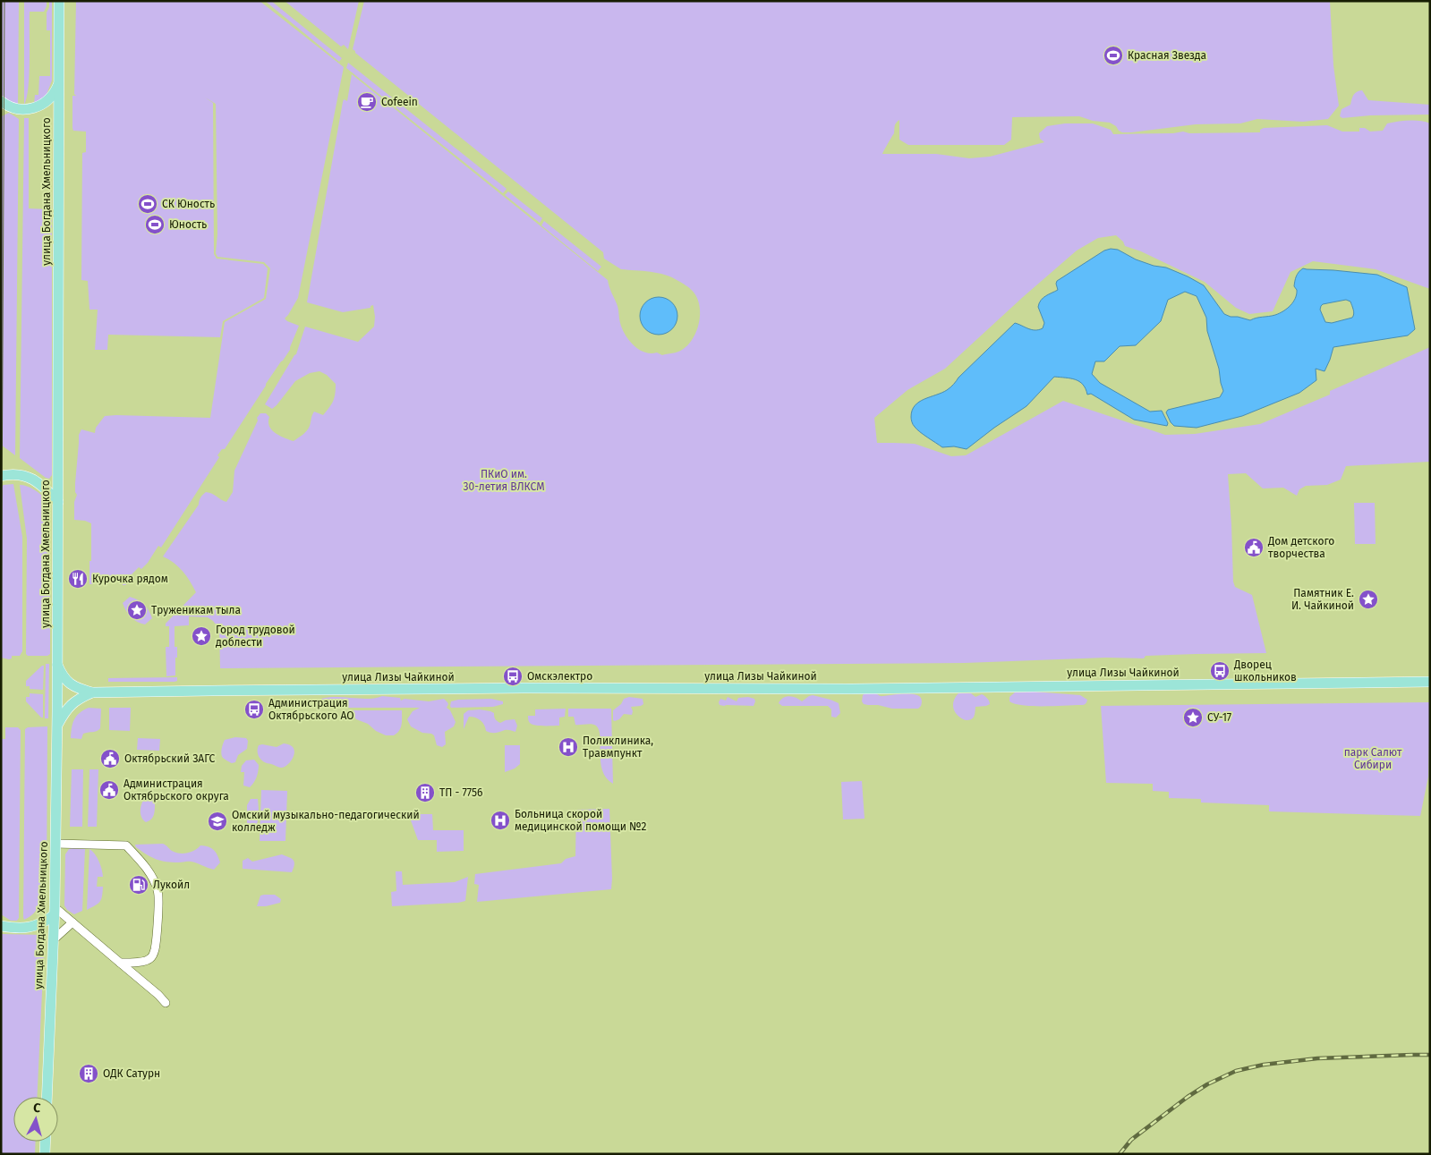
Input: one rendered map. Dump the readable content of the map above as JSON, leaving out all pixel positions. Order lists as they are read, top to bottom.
{
  "streets": {
    "main road": ["улица Богдана Хмельницкого", "улица Лизы Чайкиной"]
  },
  "parks": ["ПКиО им. 30-летия ВЛКСМ", "парк Салют Сибири"],
  "places": {
    "sports": ["Красная Звезда", "СК Юность", "Юность"],
    "cafe": ["Cofeein"],
    "public building": ["Дом детского творчества", "Октябрьский ЗАГС", "Администрация Октябрьского округа"],
    "restaurant": ["Курочка рядом"],
    "place": [
      "Памятник Е. И. Чайкиной",
      "Труженикам тыла",
      "Город трудовой доблести",
      "СУ-17"
    ],
    "bus stop": ["Дворец школьников", "Омскэлектро", "Администрация Октябрьского АО"],
    "hospital": ["Поликлиника, Травмпункт", "Больница скорой медицинской помощи №2"],
    "building": ["ТП - 7756", "ОДК Сатурн"],
    "school or university": ["Омский музыкально-педагогический колледж"],
    "fuel station": ["Лукойл"]
  },
  "north": "top"
}
